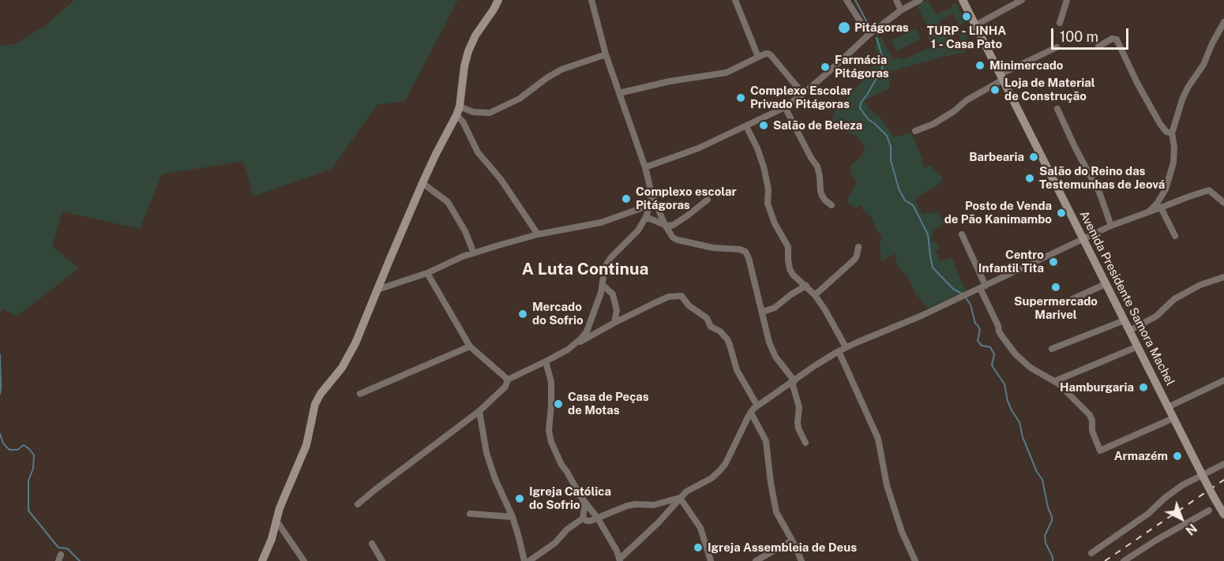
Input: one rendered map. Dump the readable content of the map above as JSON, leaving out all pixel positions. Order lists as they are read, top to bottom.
{
  "streets": {
    "street": ["Avenida Presidente Samora Machel"]
  },
  "districts": ["A Luta Continua"],
  "places": [
    "TURP - LINHA 1 - Casa Pato",
    "Pitágoras",
    "Minimercado",
    "Farmácia Pitágoras",
    "Loja de Material de Construção",
    "Complexo Escolar Privado Pitágoras",
    "Salão de Beleza",
    "Barbearia",
    "Salão do Reino das Testemunhas de Jeová",
    "Complexo escolar Pitágoras",
    "Posto de Venda de Pão Kanimambo",
    "Centro Infantil Tita",
    "Supermercado Marivel",
    "Mercado do Sofrio",
    "Hamburgaria",
    "Casa de Peças de Motas",
    "Armazém",
    "Igreja Católica do Sofrio",
    "Igreja Assembleia de Deus"
  ],
  "scale_bar": "100 m",
  "north": "bottom right"
}
